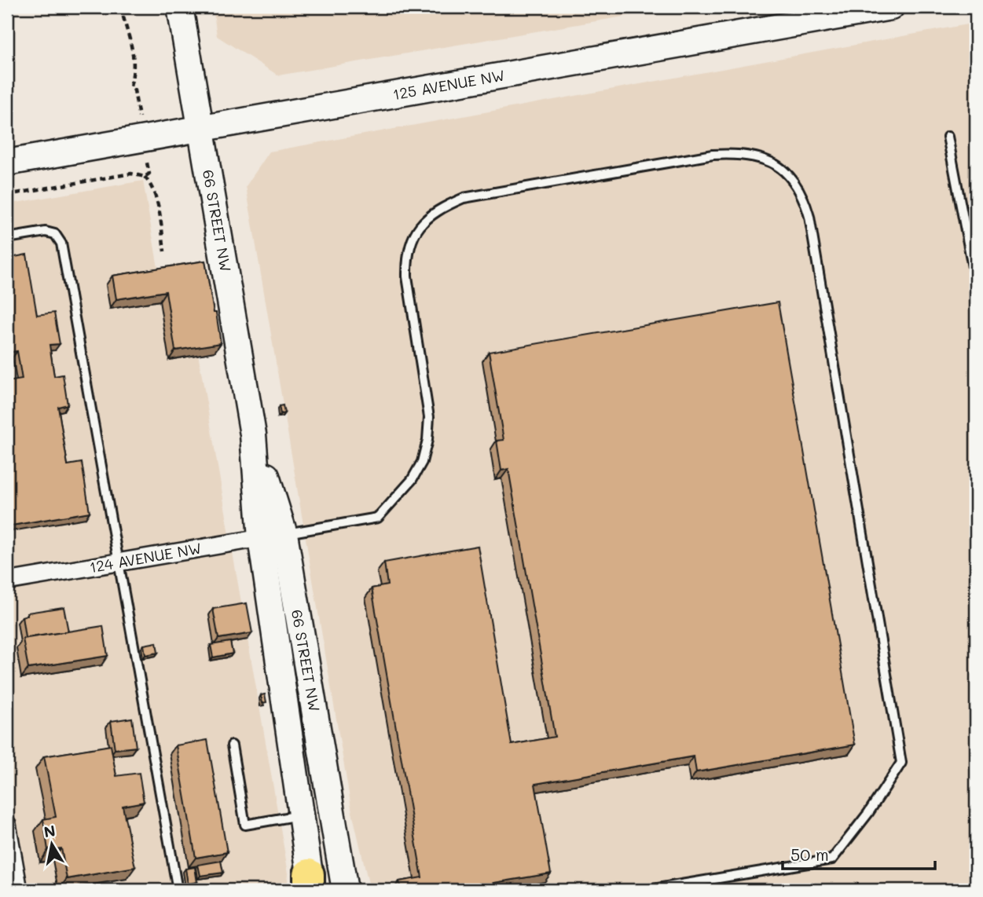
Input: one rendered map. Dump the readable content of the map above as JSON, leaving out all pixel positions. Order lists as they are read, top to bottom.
{
  "streets": {
    "main road": ["125 AVENUE NW", "66 STREET NW"],
    "street": ["124 AVENUE NW"]
  },
  "crossings": [
    ["125 AVENUE NW", "66 STREET NW"],
    ["66 STREET NW", "124 AVENUE NW"]
  ],
  "scale_bar": "50 m",
  "north": "top"
}
